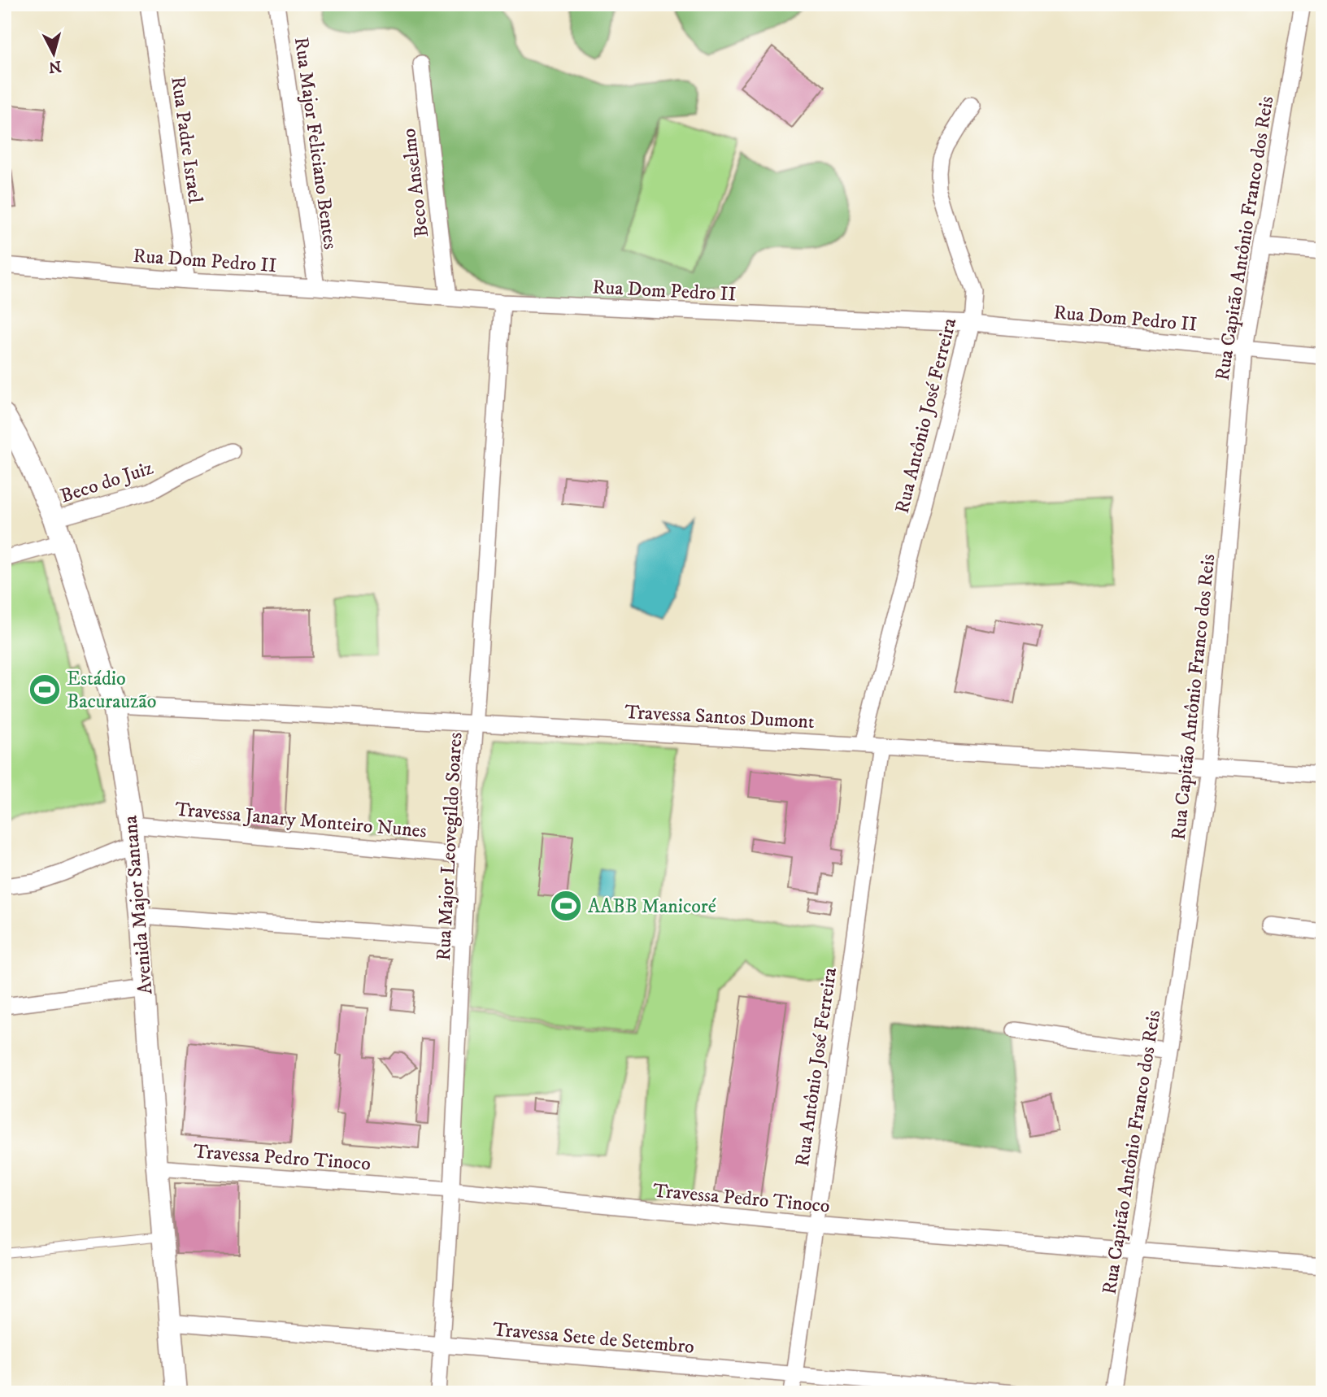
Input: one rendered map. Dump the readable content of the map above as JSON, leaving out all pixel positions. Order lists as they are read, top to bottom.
{
  "streets": {
    "street": [
      "Rua Padre Israel",
      "Rua Major Feliciano Bentes",
      "Beco Anselmo",
      "Rua Capitão Antônio Franco dos Reis",
      "Rua Dom Pedro II",
      "Rua Antônio José Ferreira",
      "Beco do Juiz",
      "Travessa Santos Dumont",
      "Travessa Janary Monteiro Nunes",
      "Rua Major Leovegildo Soares",
      "Avenida Major Santana",
      "Travessa Pedro Tinoco",
      "Travessa Sete de Setembro"
    ]
  },
  "crossings": [
    ["Rua Padre Israel", "Rua Dom Pedro II"],
    ["Rua Major Feliciano Bentes", "Rua Dom Pedro II"],
    ["Beco Anselmo", "Rua Dom Pedro II"],
    ["Rua Capitão Antônio Franco dos Reis", "Rua Dom Pedro II"],
    ["Rua Capitão Antônio Franco dos Reis", "Travessa Santos Dumont"],
    ["Rua Capitão Antônio Franco dos Reis", "Travessa Pedro Tinoco"],
    ["Rua Dom Pedro II", "Rua Antônio José Ferreira"],
    ["Rua Dom Pedro II", "Rua Major Leovegildo Soares"],
    ["Rua Antônio José Ferreira", "Travessa Santos Dumont"],
    ["Rua Antônio José Ferreira", "Travessa Pedro Tinoco"],
    ["Rua Antônio José Ferreira", "Travessa Sete de Setembro"],
    ["Beco do Juiz", "Avenida Major Santana"],
    ["Travessa Santos Dumont", "Rua Major Leovegildo Soares"],
    ["Travessa Santos Dumont", "Avenida Major Santana"],
    ["Travessa Janary Monteiro Nunes", "Rua Major Leovegildo Soares"],
    ["Travessa Janary Monteiro Nunes", "Avenida Major Santana"],
    ["Rua Major Leovegildo Soares", "Travessa Pedro Tinoco"],
    ["Rua Major Leovegildo Soares", "Travessa Sete de Setembro"],
    ["Avenida Major Santana", "Travessa Pedro Tinoco"],
    ["Avenida Major Santana", "Travessa Sete de Setembro"]
  ],
  "places": {
    "sports": ["Estádio Bacurauzão", "AABB Manicoré"]
  },
  "north": "bottom"
}
